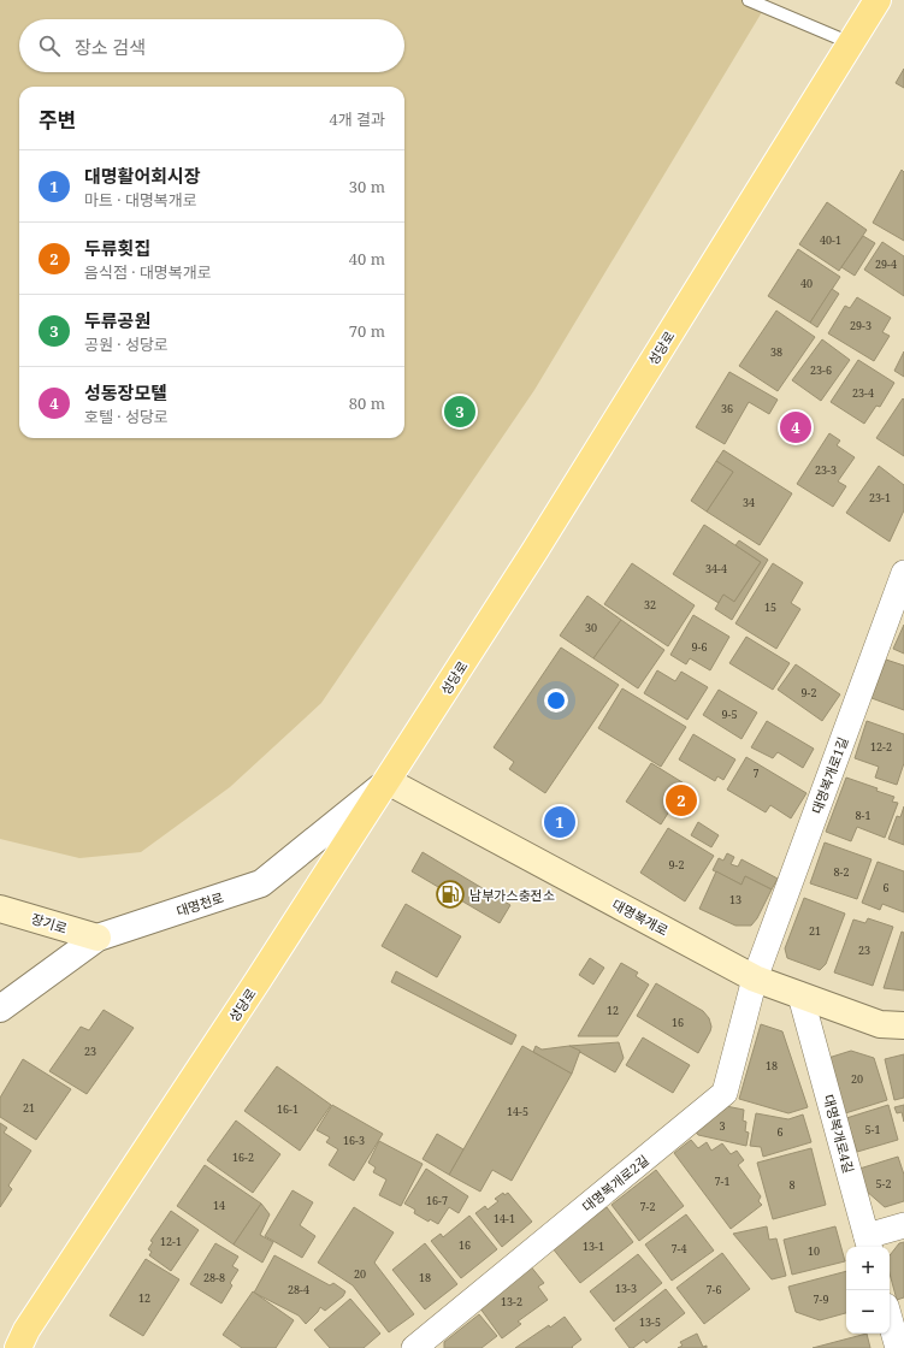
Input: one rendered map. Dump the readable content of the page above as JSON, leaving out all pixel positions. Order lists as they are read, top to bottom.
{
  "streets": {
    "main road": ["성당로", "대명복개로", "장기로"],
    "street": [
      "대명복개로1길",
      "대명천로",
      "대명복개로4길",
      "대명복개로2길"
    ]
  },
  "crossings": [
    ["성당로", "대명천로"],
    ["성당로", "대명복개로"],
    ["대명복개로1길", "대명복개로"],
    ["대명복개로1길", "대명복개로2길"],
    ["대명천로", "대명복개로"],
    ["대명천로", "장기로"],
    ["대명복개로", "대명복개로4길"],
    ["대명복개로", "대명복개로2길"]
  ],
  "places": {
    "fuel station": ["남부가스충전소"]
  },
  "house_numbers": [
    "40-1",
    "29-4",
    "40",
    "29-3",
    "38",
    "23-6",
    "23-4",
    "36",
    "23-3",
    "23-1",
    "34",
    "34-4",
    "32",
    "15",
    "30",
    "9-6",
    "9-2",
    "9-5",
    "12-2",
    "7",
    "8-1",
    "9-2",
    "8-2",
    "6",
    "13",
    "21",
    "23",
    "12",
    "16",
    "23",
    "18",
    "20",
    "21",
    "16-1",
    "14-5",
    "3",
    "5-1",
    "6",
    "16-3",
    "16-2",
    "7-1",
    "5-2",
    "8",
    "16-7",
    "14",
    "7-2",
    "14-1",
    "12-1",
    "16",
    "13-1",
    "7-4",
    "10",
    "20",
    "28-8",
    "18",
    "13-3",
    "28-4",
    "7-6",
    "12",
    "7-9",
    "13-2",
    "13-5"
  ],
  "page": {
    "search": "장소 검색",
    "heading": ["주변", "4개 결과"],
    "list": [
      {
        "mark": "1",
        "name": "대명활어회시장",
        "note": "마트 · 대명복개로",
        "value": "30 m"
      },
      {
        "mark": "2",
        "name": "두류횟집",
        "note": "음식점 · 대명복개로",
        "value": "40 m"
      },
      {
        "mark": "3",
        "name": "두류공원",
        "note": "공원 · 성당로",
        "value": "70 m"
      },
      {
        "mark": "4",
        "name": "성동장모텔",
        "note": "호텔 · 성당로",
        "value": "80 m"
      }
    ],
    "pins": [
      "3",
      "4",
      "2",
      "1"
    ],
    "map_buttons": ["+", "−"]
  }
}
